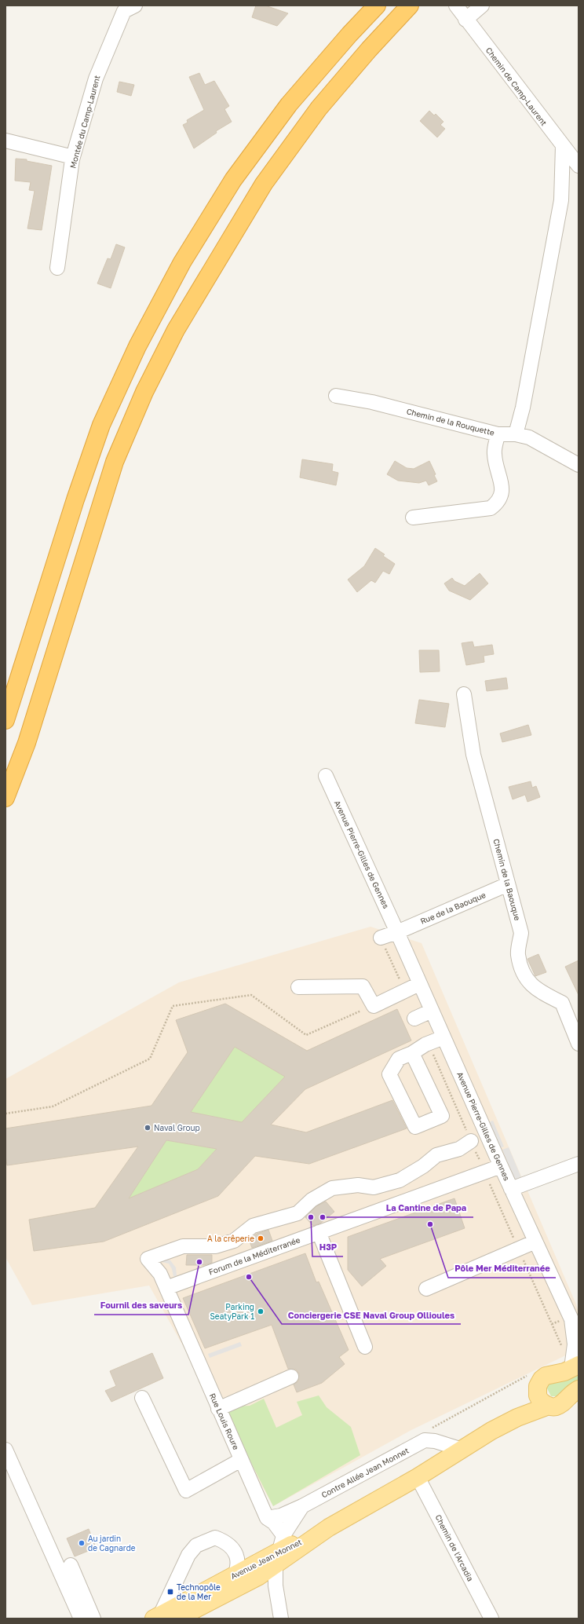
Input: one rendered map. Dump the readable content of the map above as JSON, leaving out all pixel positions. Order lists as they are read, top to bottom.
{
  "streets": {
    "main road": ["Avenue Jean Monnet"],
    "street": [
      "Chemin de Camp-Laurent",
      "Montée du Camp-Laurent",
      "Chemin de la Rouquette",
      "Avenue Pierre-Gilles de Gennes",
      "Chemin de la Baouque",
      "Rue de la Baouque",
      "Forum de la Méditerranée",
      "Rue Louis Roure",
      "Contre Allée Jean Monnet",
      "Chemin de l'Arcadia"
    ]
  },
  "crossings": [
    ["Avenue Pierre-Gilles de Gennes", "Rue de la Baouque"],
    ["Avenue Pierre-Gilles de Gennes", "Forum de la Méditerranée"],
    ["Avenue Pierre-Gilles de Gennes", "Avenue Jean Monnet"],
    ["Chemin de la Baouque", "Rue de la Baouque"],
    ["Forum de la Méditerranée", "Rue Louis Roure"],
    ["Rue Louis Roure", "Contre Allée Jean Monnet"],
    ["Rue Louis Roure", "Avenue Jean Monnet"],
    ["Contre Allée Jean Monnet", "Avenue Jean Monnet"],
    ["Chemin de l'Arcadia", "Avenue Jean Monnet"]
  ],
  "places": {
    "other": [
      "Naval Group",
      "H3P",
      "La Cantine de Papa",
      "Pôle Mer Méditerranée",
      "A la crêperie",
      "Fournil des saveurs",
      "Conciergerie CSE Naval Group Ollioules",
      "Parking SeatyPark 1",
      "Au jardin de Cagnarde"
    ],
    "transit": ["Technopôle de la Mer"]
  }
}
